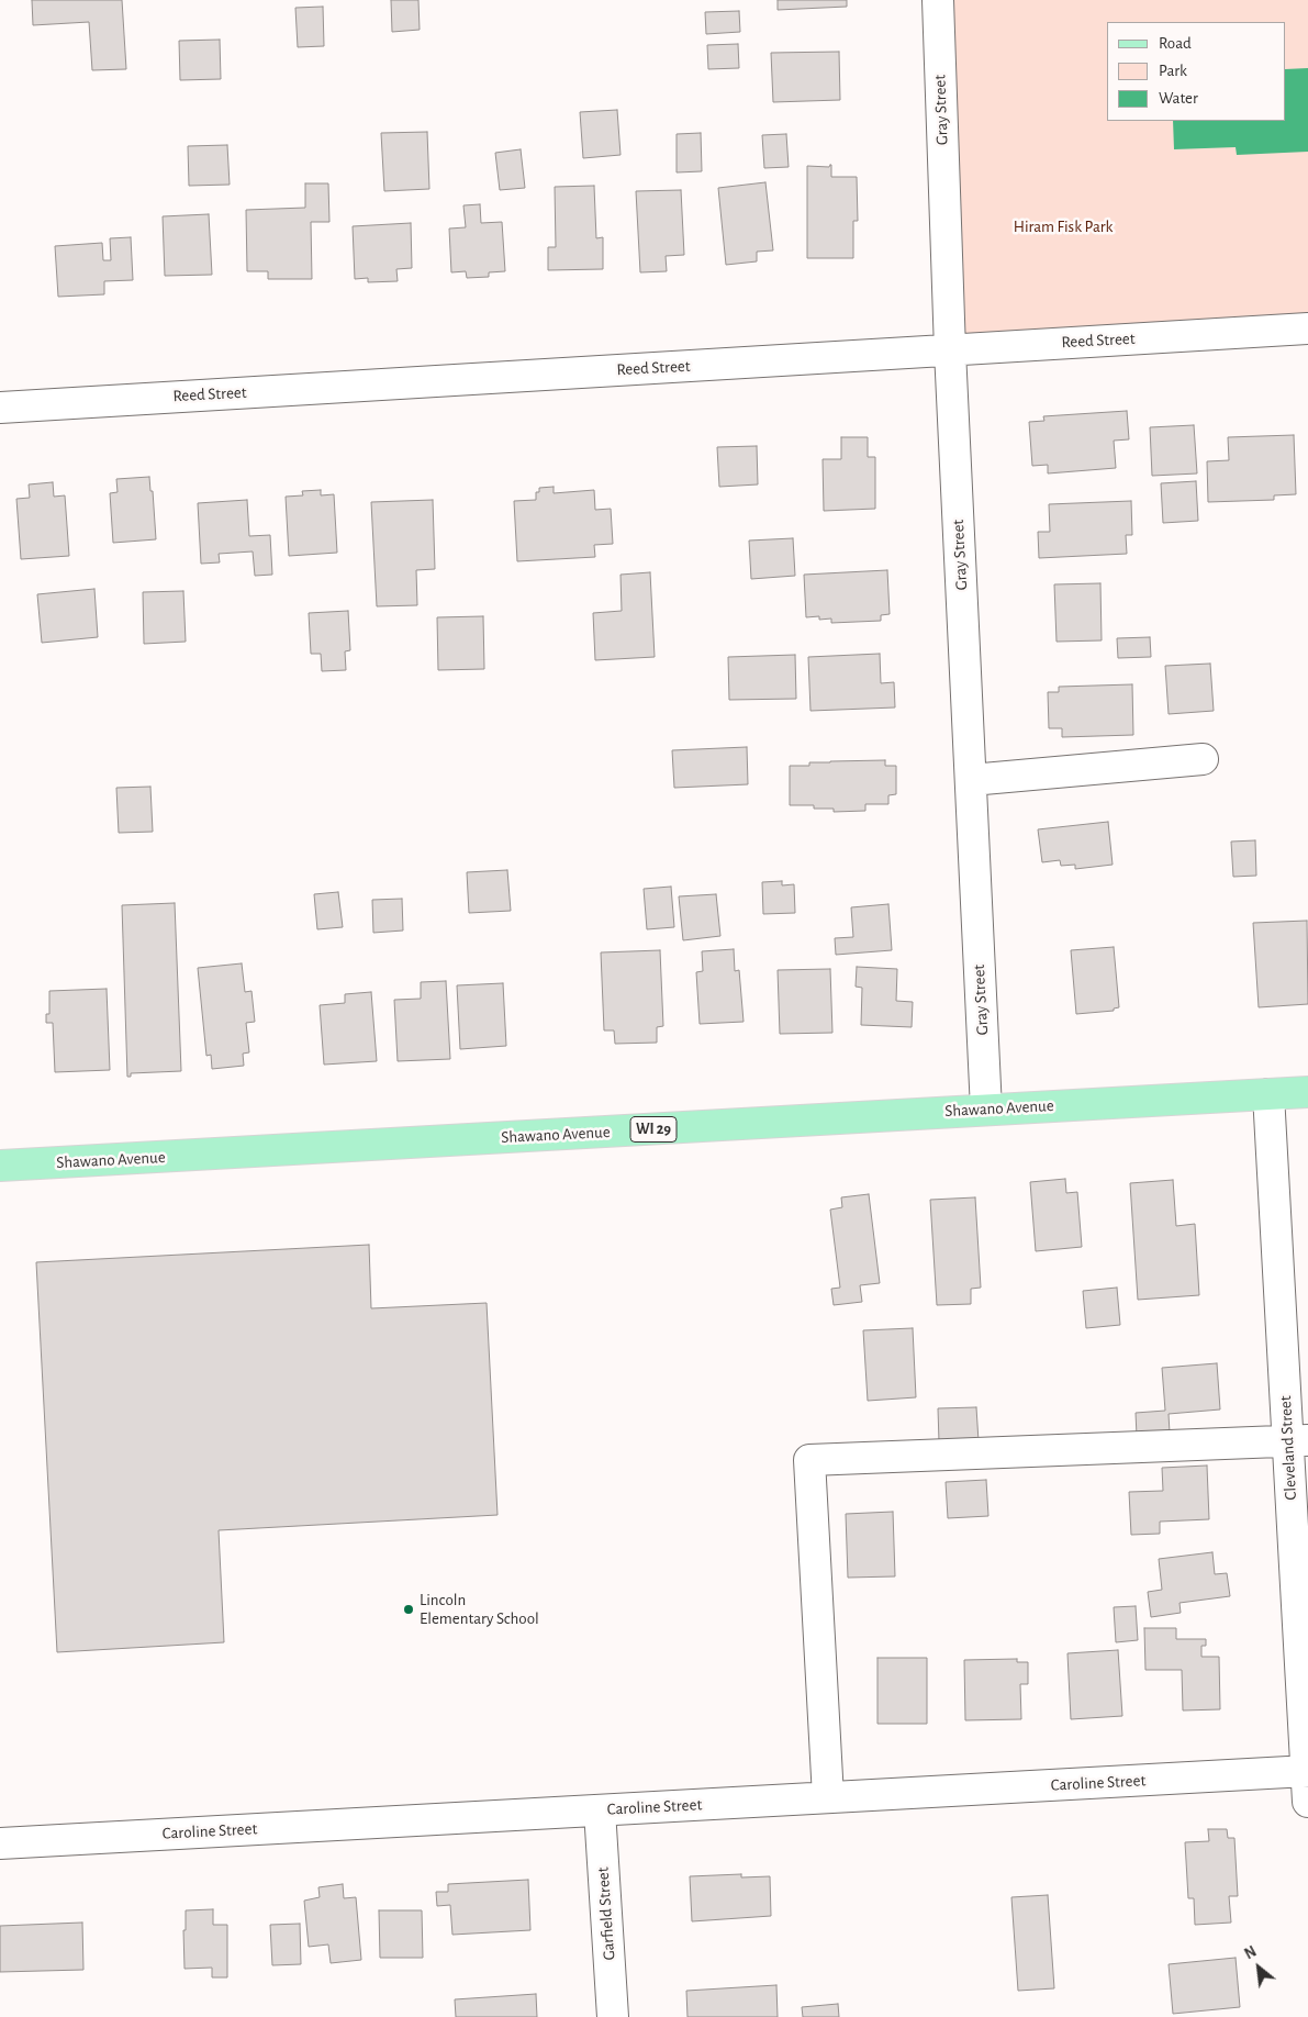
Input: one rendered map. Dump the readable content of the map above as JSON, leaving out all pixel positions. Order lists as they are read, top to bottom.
{
  "streets": {
    "main road": ["Shawano Avenue", "WI 29"],
    "street": [
      "Gray Street",
      "Reed Street",
      "Cleveland Street",
      "Caroline Street",
      "Garfield Street"
    ]
  },
  "crossings": [
    ["Gray Street", "Reed Street"],
    ["Gray Street", "Shawano Avenue"],
    ["Shawano Avenue", "Cleveland Street"],
    ["Cleveland Street", "Caroline Street"],
    ["Caroline Street", "Garfield Street"]
  ],
  "parks": ["Hiram Fisk Park"],
  "places": ["Lincoln Elementary School"],
  "legend": ["Road", "Park", "Water"],
  "north": "top left"
}
